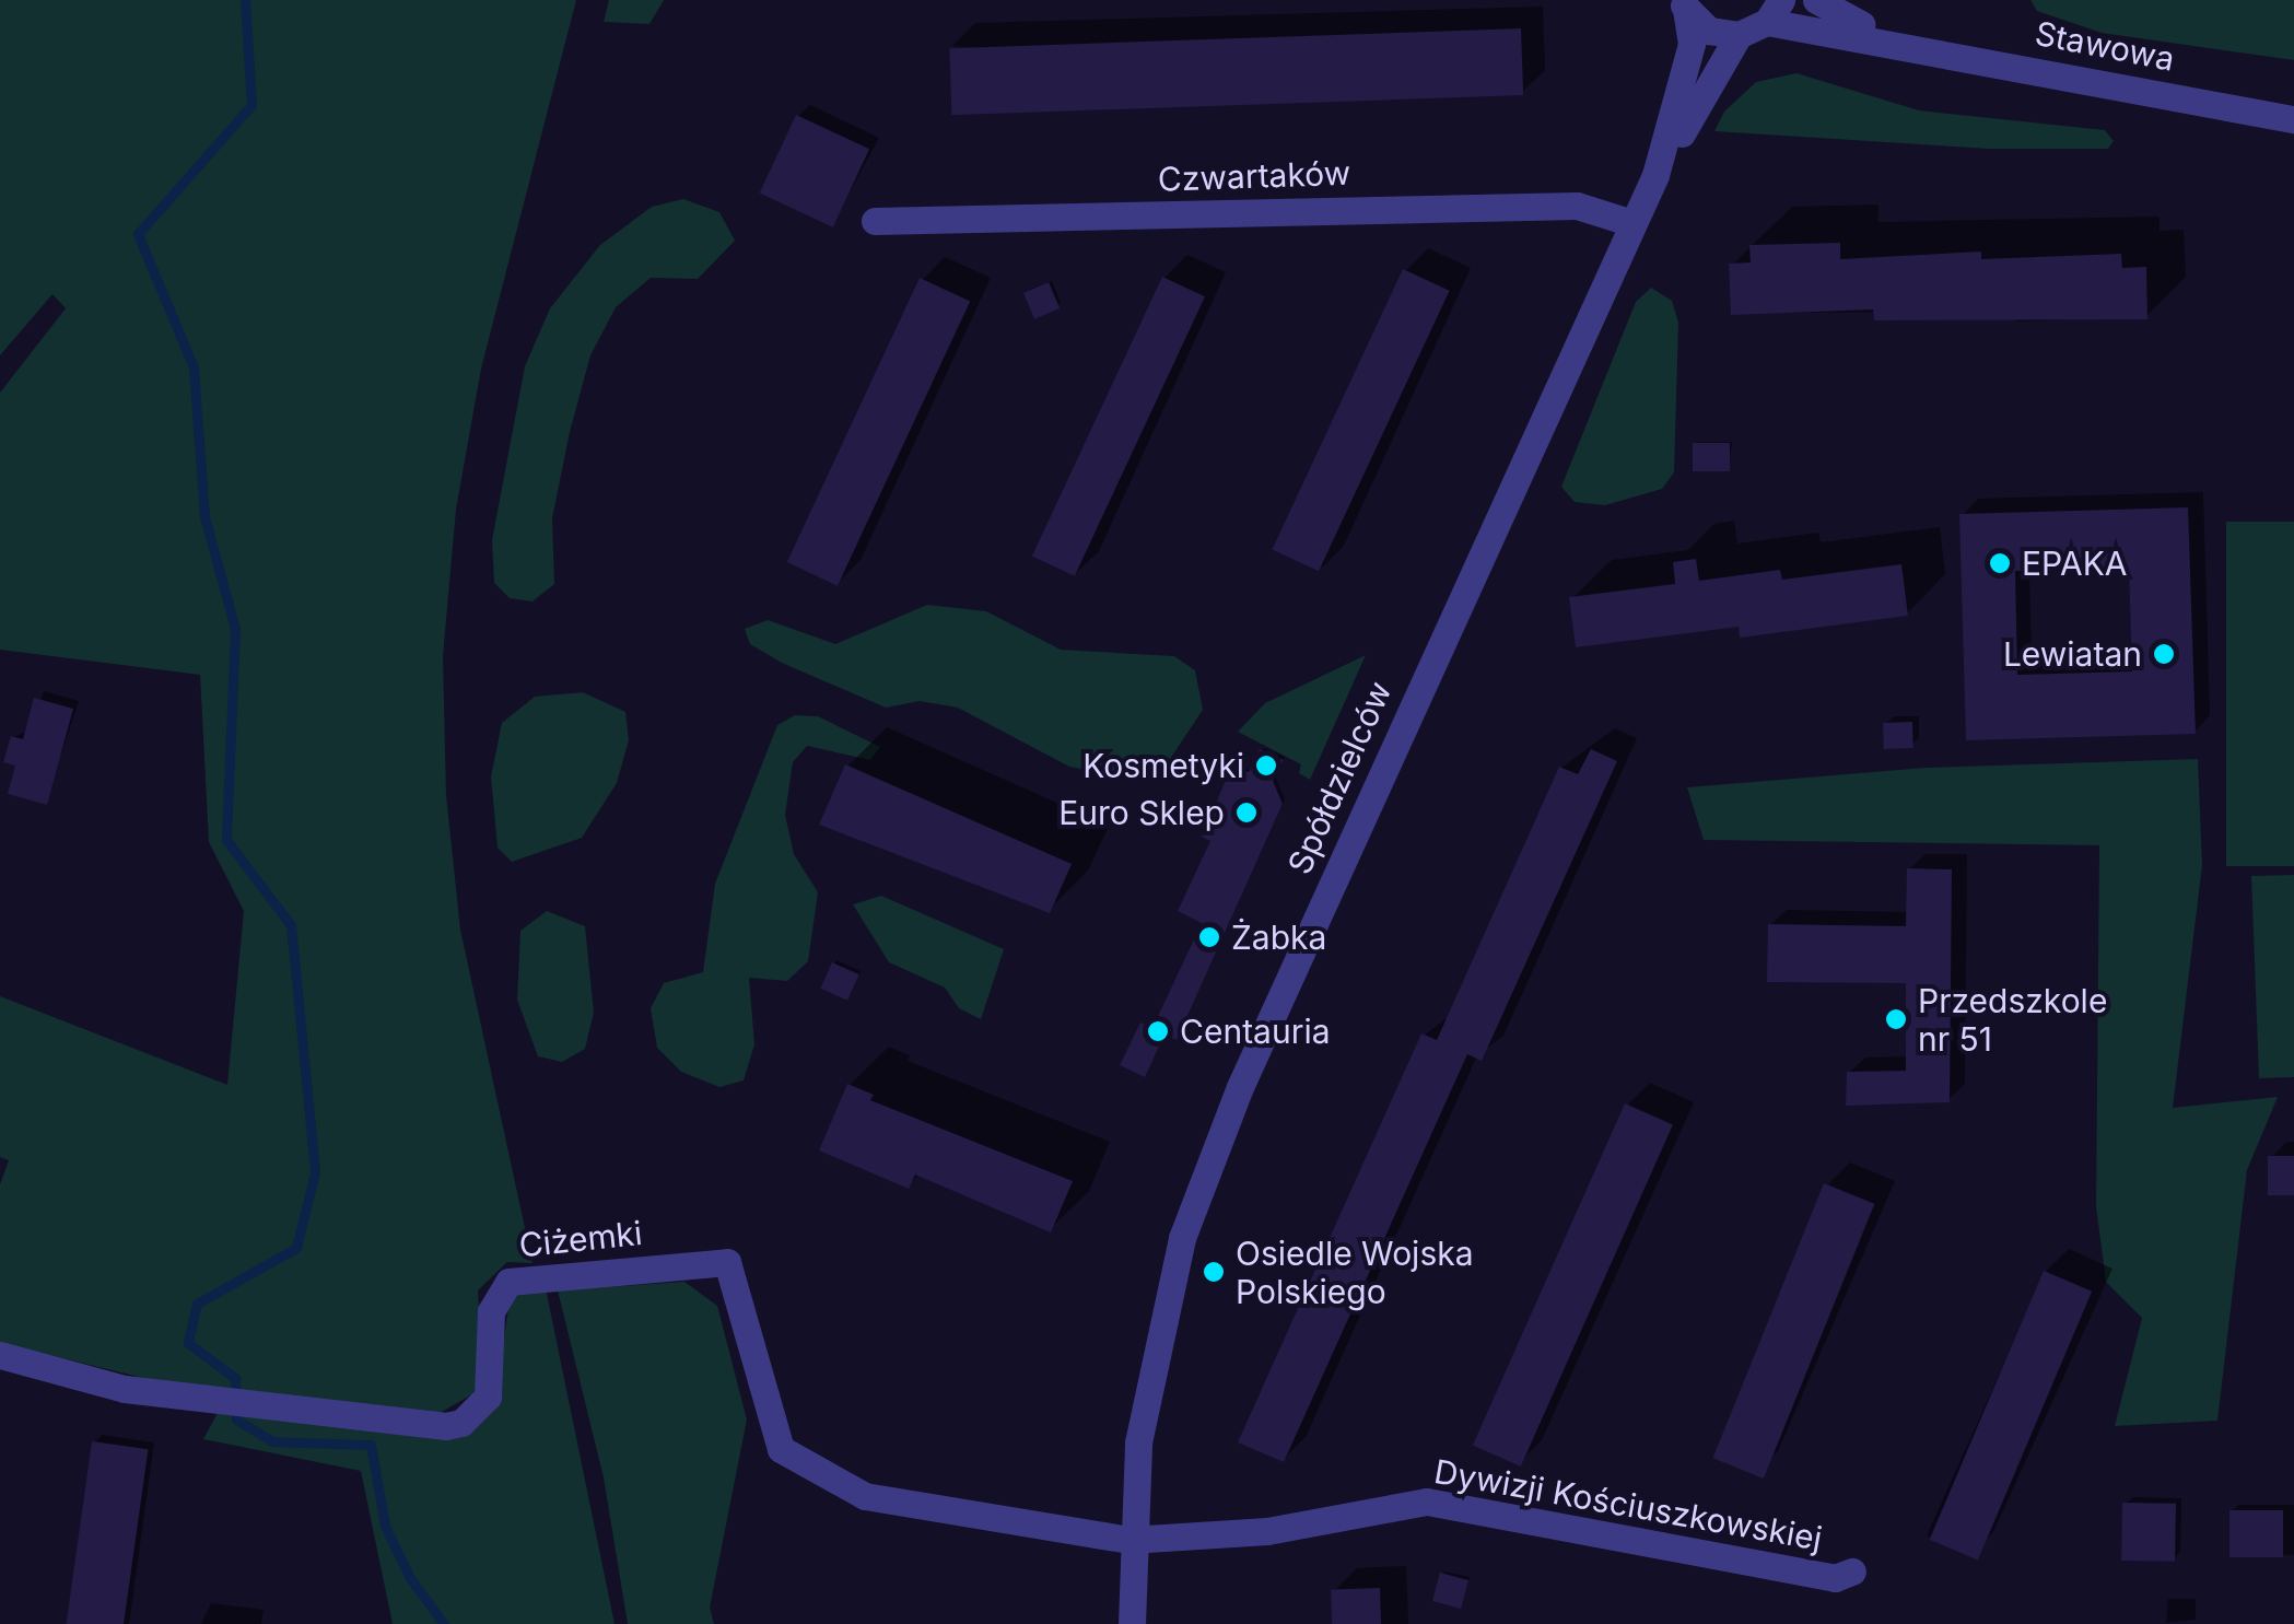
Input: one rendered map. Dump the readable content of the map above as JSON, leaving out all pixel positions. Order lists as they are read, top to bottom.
{
  "streets": {
    "street": [
      "Stawowa",
      "Czwartaków",
      "Spółdzielców",
      "Ciżemki",
      "Dywizji Kościuszkowskiej"
    ]
  },
  "crossings": [
    ["Czwartaków", "Spółdzielców"],
    ["Spółdzielców", "Ciżemki"],
    ["Spółdzielców", "Dywizji Kościuszkowskiej"],
    ["Ciżemki", "Dywizji Kościuszkowskiej"]
  ],
  "places": [
    "EPAKA",
    "Lewiatan",
    "Kosmetyki",
    "Euro Sklep",
    "Żabka",
    "Przedszkole nr 51",
    "Centauria",
    "Osiedle Wojska Polskiego"
  ]
}
